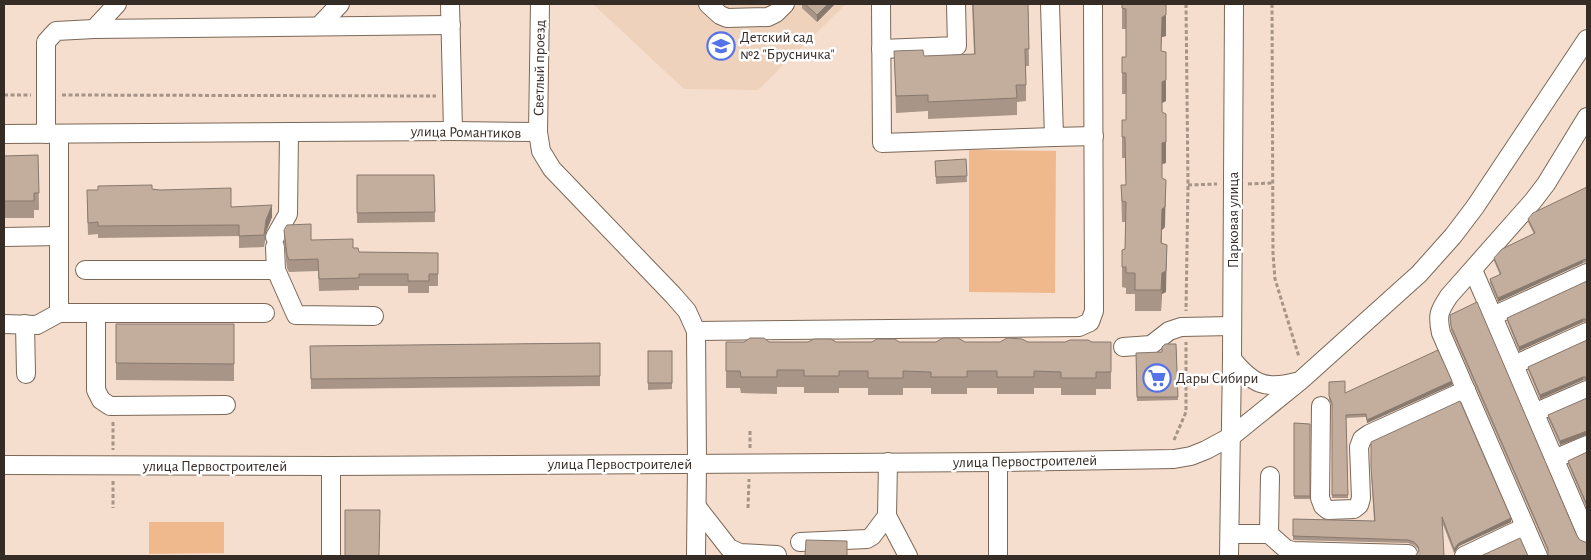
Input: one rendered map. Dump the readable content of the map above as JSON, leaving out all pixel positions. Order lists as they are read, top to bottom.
{
  "streets": {
    "street": [
      "Светлый проезд",
      "улица Романтиков",
      "Парковая улица",
      "улица Первостроителей"
    ]
  },
  "crossings": [
    ["Светлый проезд", "улица Романтиков"],
    ["улица Романтиков", "улица Первостроителей"],
    ["Парковая улица", "улица Первостроителей"]
  ],
  "places": {
    "school or university": ["Детский сад №2 \"Брусничка\""],
    "supermarket": ["Дары Сибири"]
  }
}
